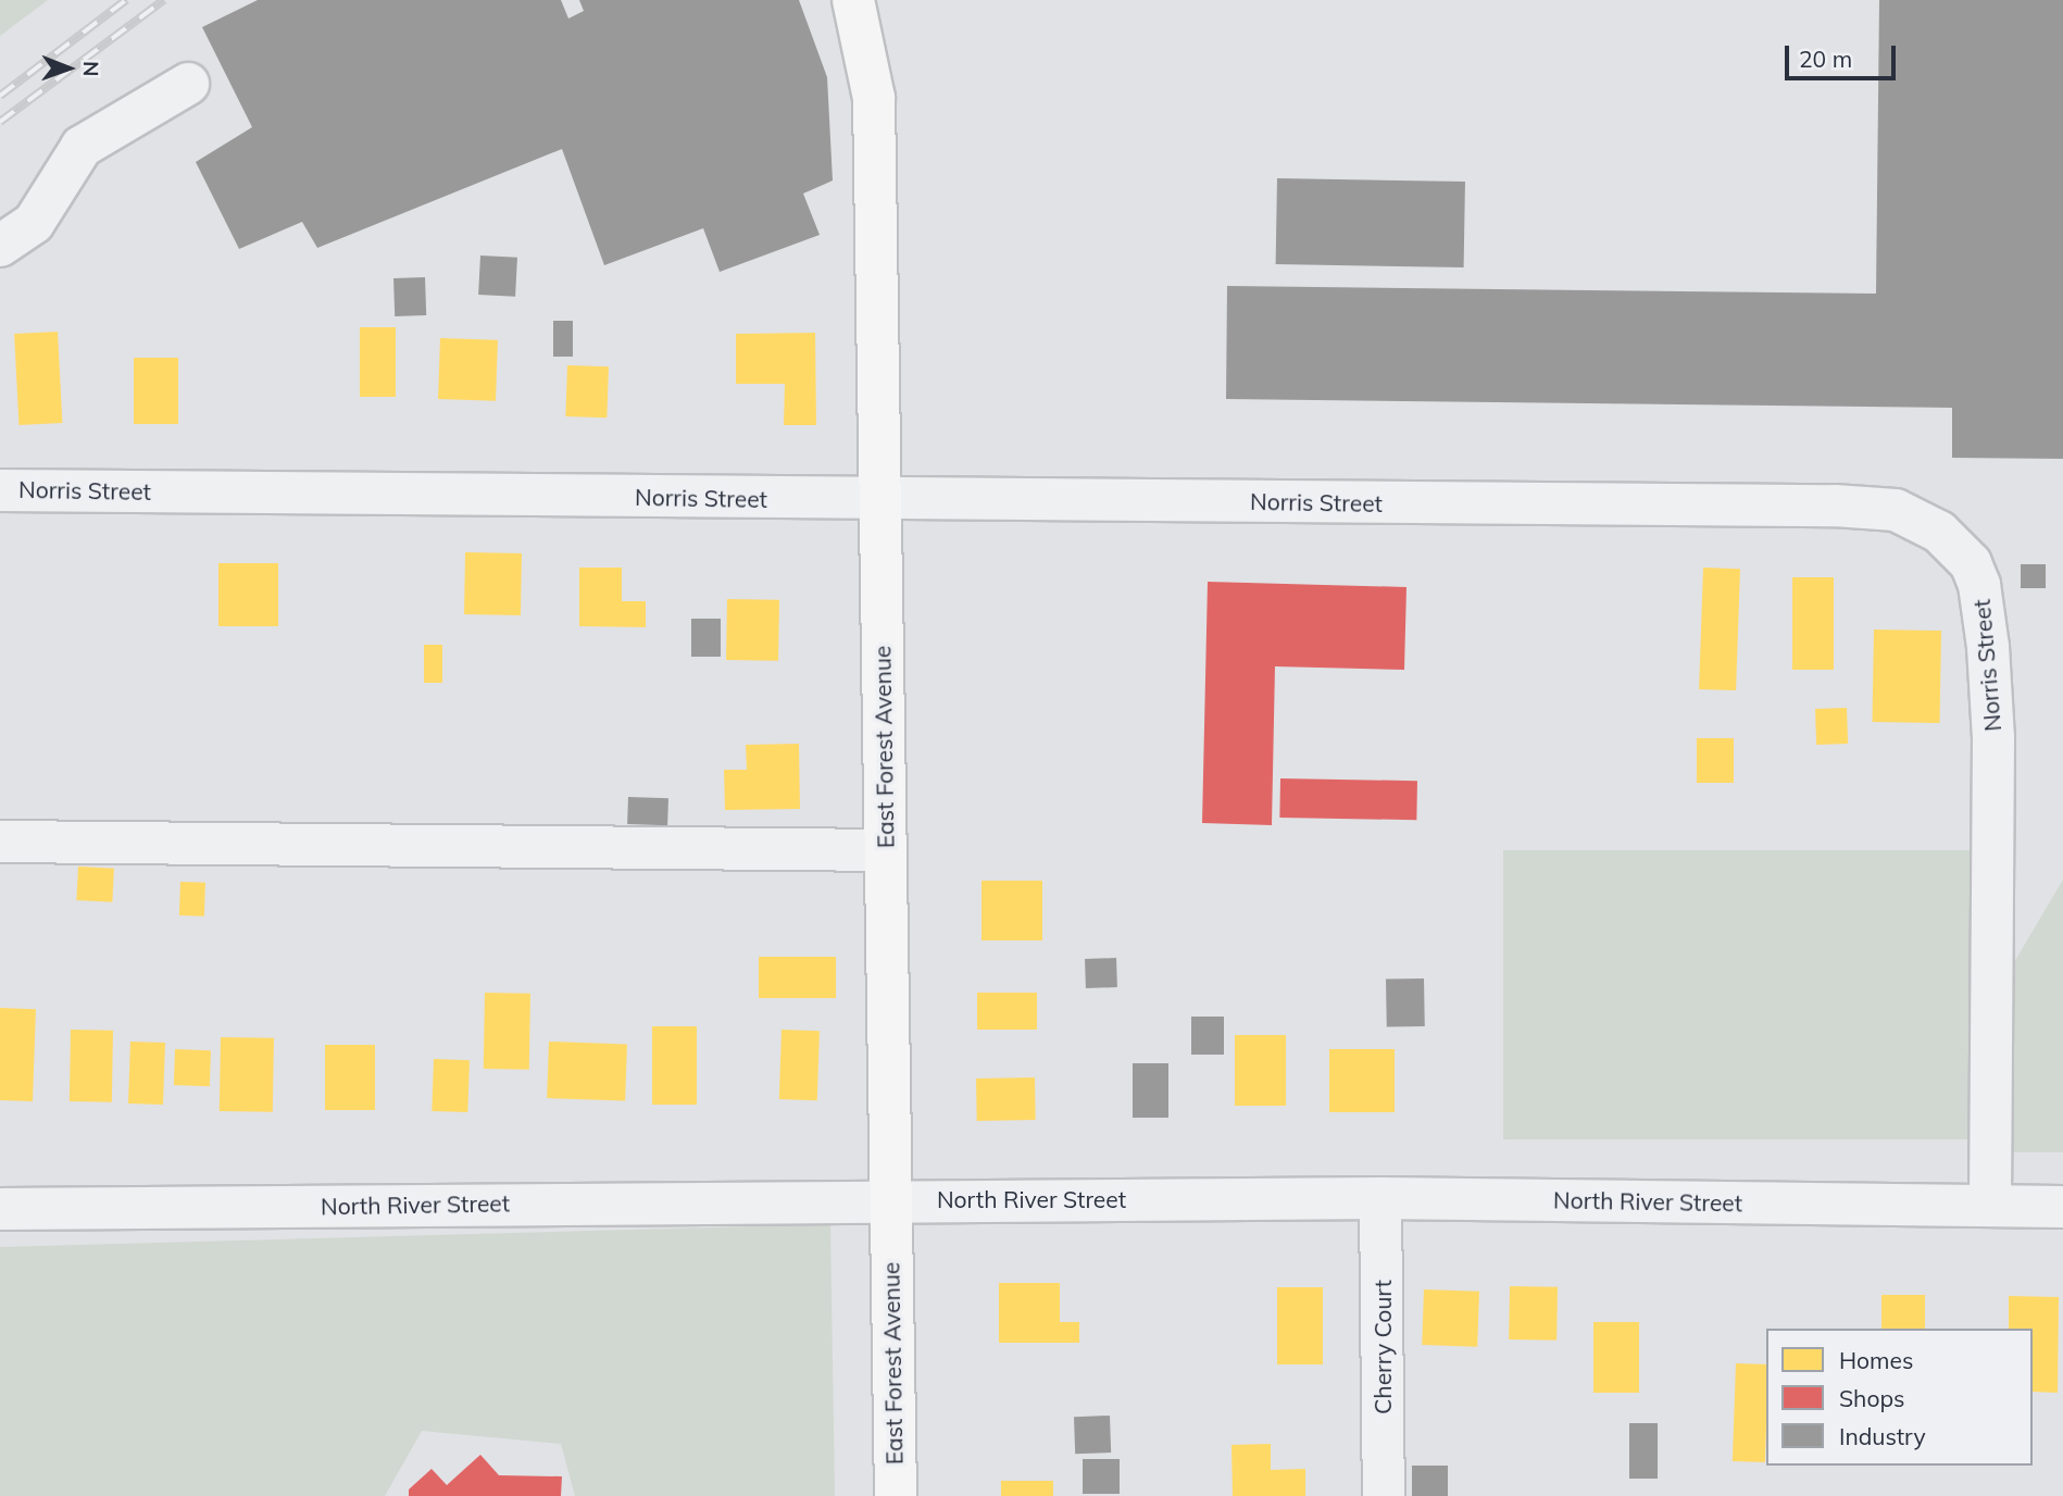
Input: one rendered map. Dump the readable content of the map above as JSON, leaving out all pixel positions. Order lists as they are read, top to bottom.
{
  "streets": {
    "main road": ["East Forest Avenue"],
    "street": ["Norris Street", "North River Street", "Cherry Court"]
  },
  "crossings": [
    ["Norris Street", "East Forest Avenue"],
    ["Norris Street", "North River Street"],
    ["East Forest Avenue", "North River Street"],
    ["North River Street", "Cherry Court"]
  ],
  "legend": ["Homes", "Shops", "Industry"],
  "scale_bar": "20 m",
  "north": "right"
}
